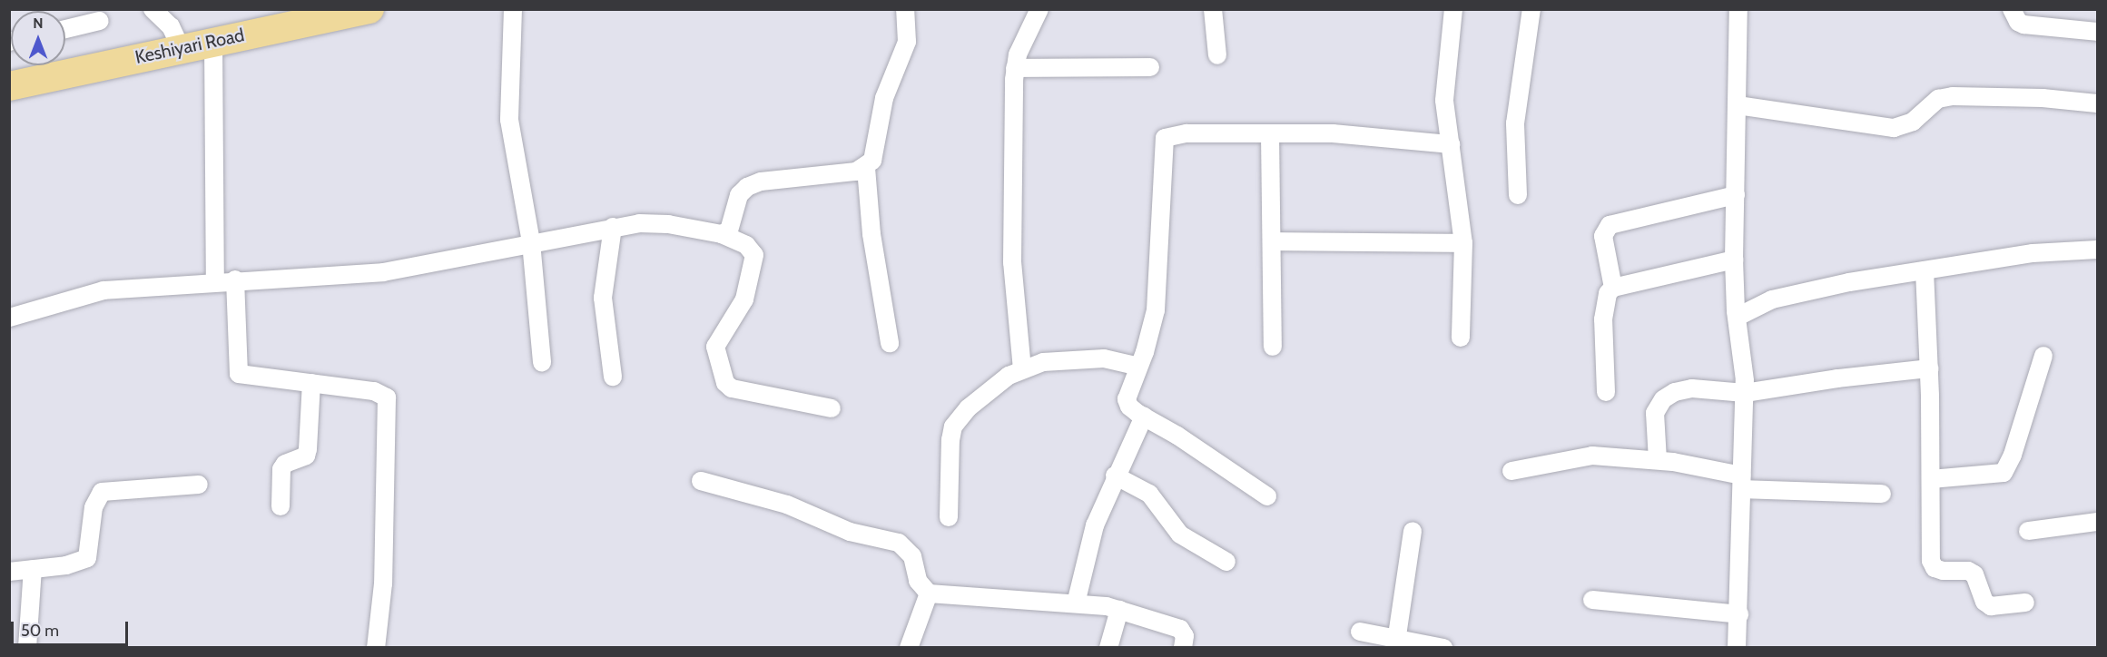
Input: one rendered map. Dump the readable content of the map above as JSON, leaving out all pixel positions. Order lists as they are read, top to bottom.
{
  "streets": {
    "main road": ["Keshiyari Road"]
  },
  "scale_bar": "50 m",
  "north": "top"
}
